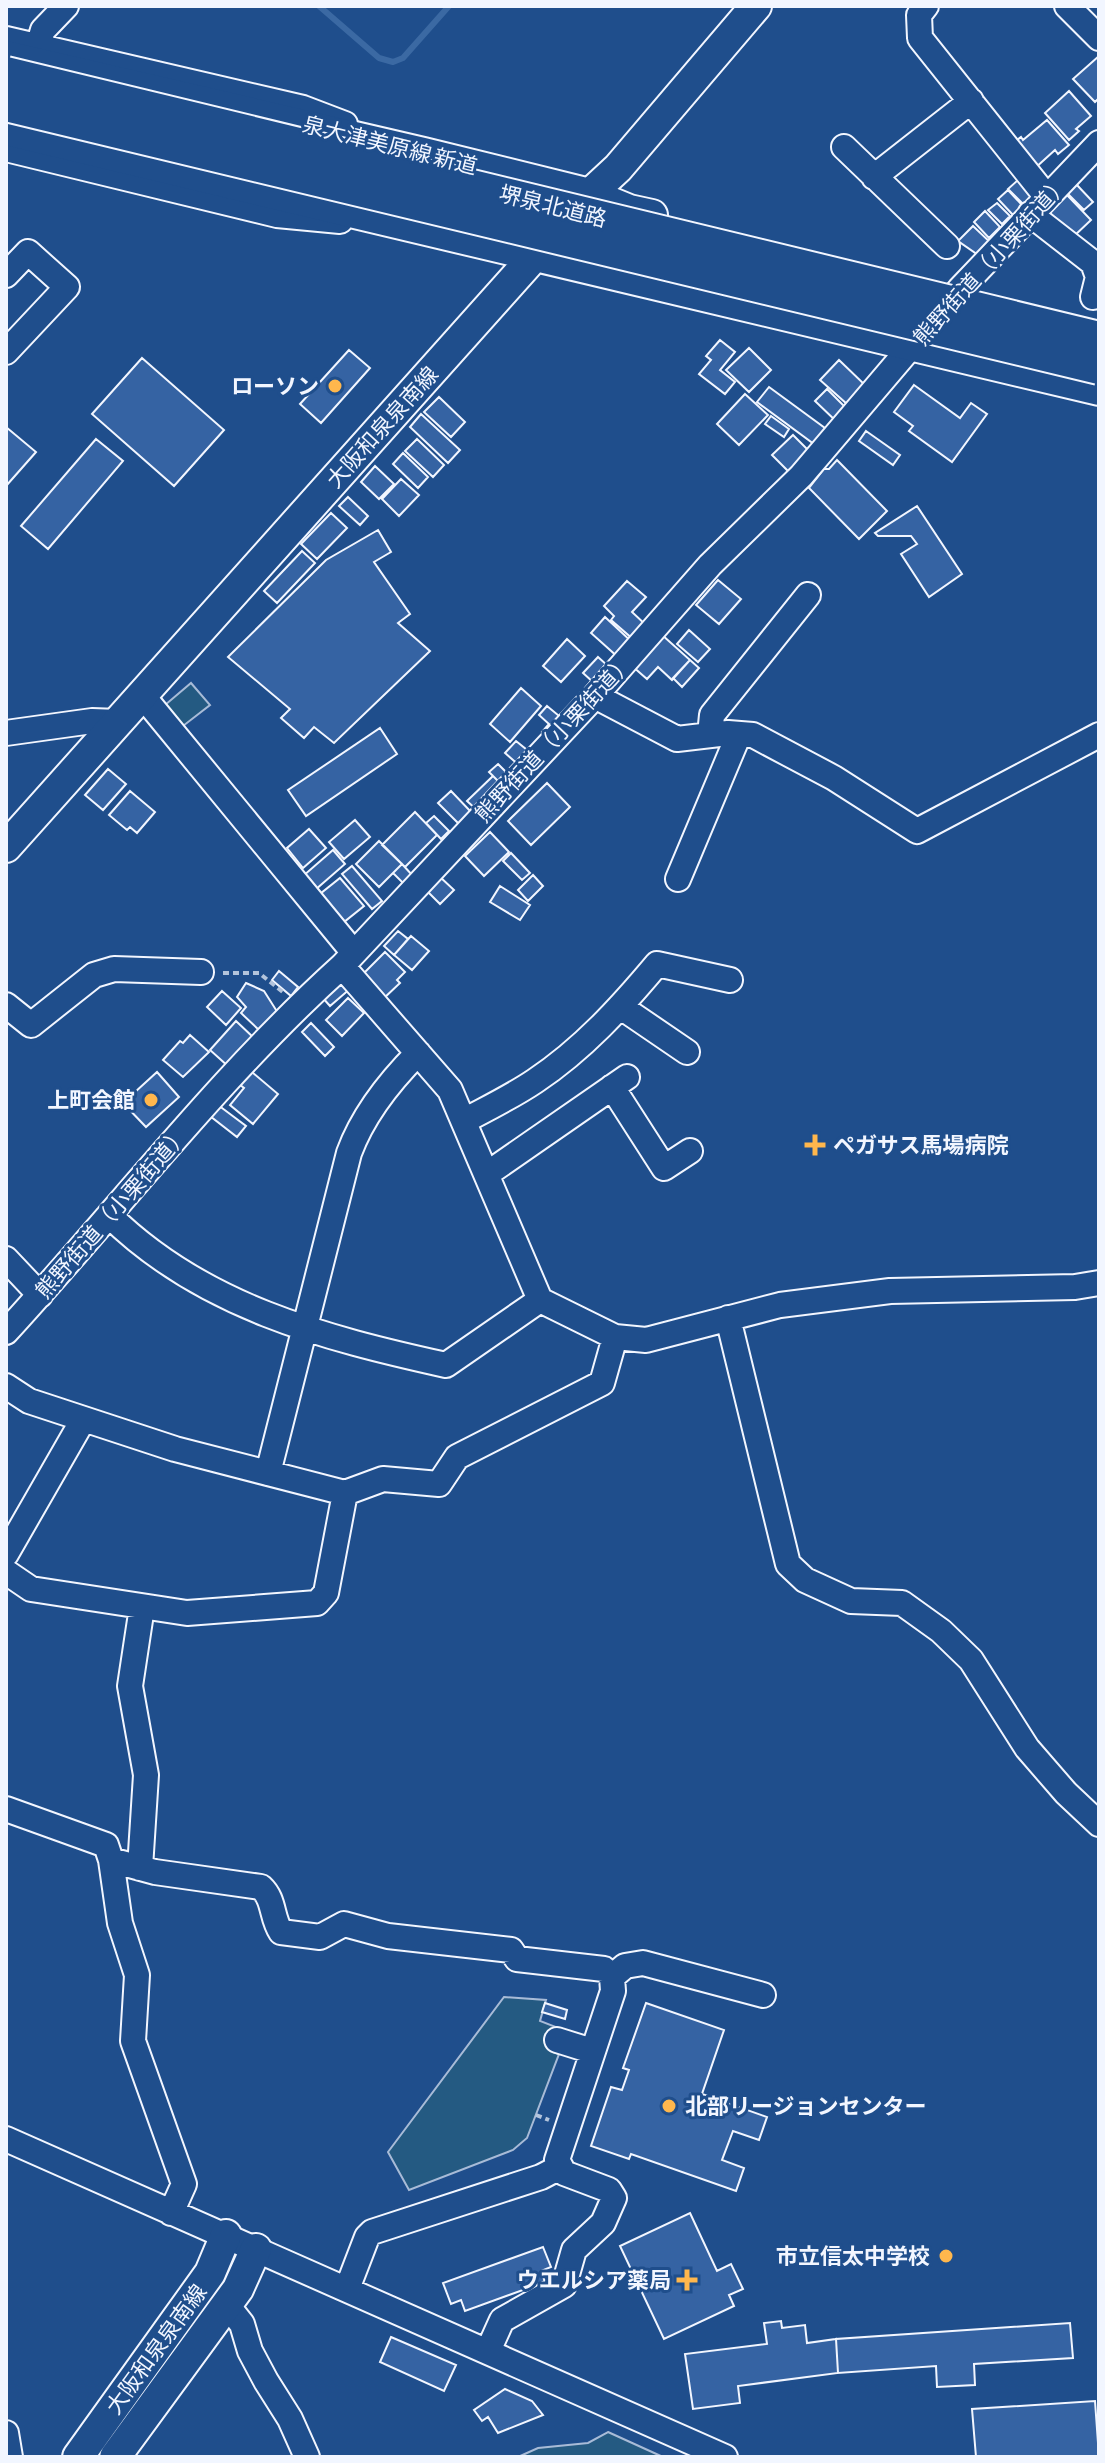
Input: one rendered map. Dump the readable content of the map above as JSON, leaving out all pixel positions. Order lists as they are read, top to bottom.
{
  "streets": {
    "highway": ["堺泉北道路"],
    "main road": ["泉大津美原線 新道", "大阪和泉泉南線"],
    "street": ["熊野街道（小栗街道）"]
  },
  "crossings": [
    ["泉大津美原線 新道", "熊野街道（小栗街道）"],
    ["泉大津美原線 新道", "大阪和泉泉南線"]
  ],
  "places": {
    "other": [
      "ローソン",
      "上町会館",
      "北部リージョンセンター",
      "市立信太中学校"
    ],
    "health": ["ペガサス馬場病院", "ウエルシア薬局"]
  }
}
